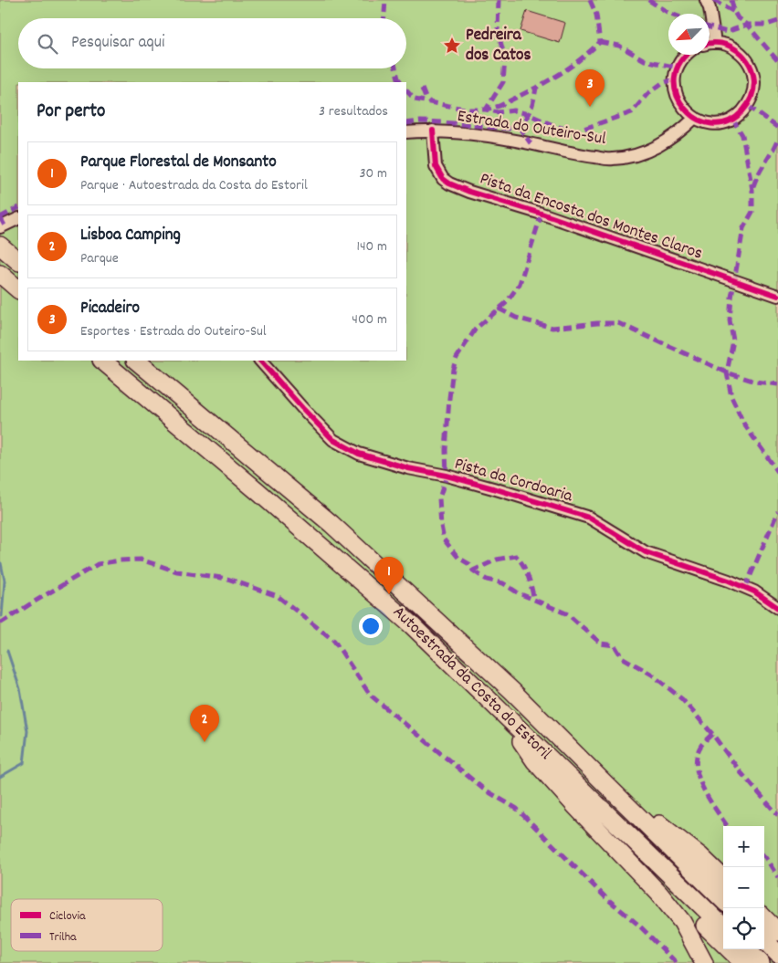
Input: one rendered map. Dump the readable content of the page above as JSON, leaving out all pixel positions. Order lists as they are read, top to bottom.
{
  "streets": {
    "highway": ["Autoestrada da Costa do Estoril"],
    "street": ["Estrada do Outeiro-Sul", "Pista da Encosta dos Montes Claros", "Pista da Cordoaria"]
  },
  "crossings": [
    ["Estrada do Outeiro-Sul", "Pista da Encosta dos Montes Claros"]
  ],
  "places": {
    "place": ["Pedreira dos Catos"]
  },
  "legend": ["Ciclovia", "Trilha"],
  "north": "bottom left",
  "page": {
    "search": "Pesquisar aqui",
    "pins": ["3", "1", "2"],
    "heading": ["Por perto", "3 resultados"],
    "list": [
      {
        "mark": "1",
        "name": "Parque Florestal de Monsanto",
        "note": "Parque · Autoestrada da Costa do Estoril",
        "value": "30 m"
      },
      {
        "mark": "2",
        "name": "Lisboa Camping",
        "note": "Parque",
        "value": "140 m"
      },
      {
        "mark": "3",
        "name": "Picadeiro",
        "note": "Esportes · Estrada do Outeiro-Sul",
        "value": "400 m"
      }
    ],
    "map_buttons": ["+", "−"]
  }
}
